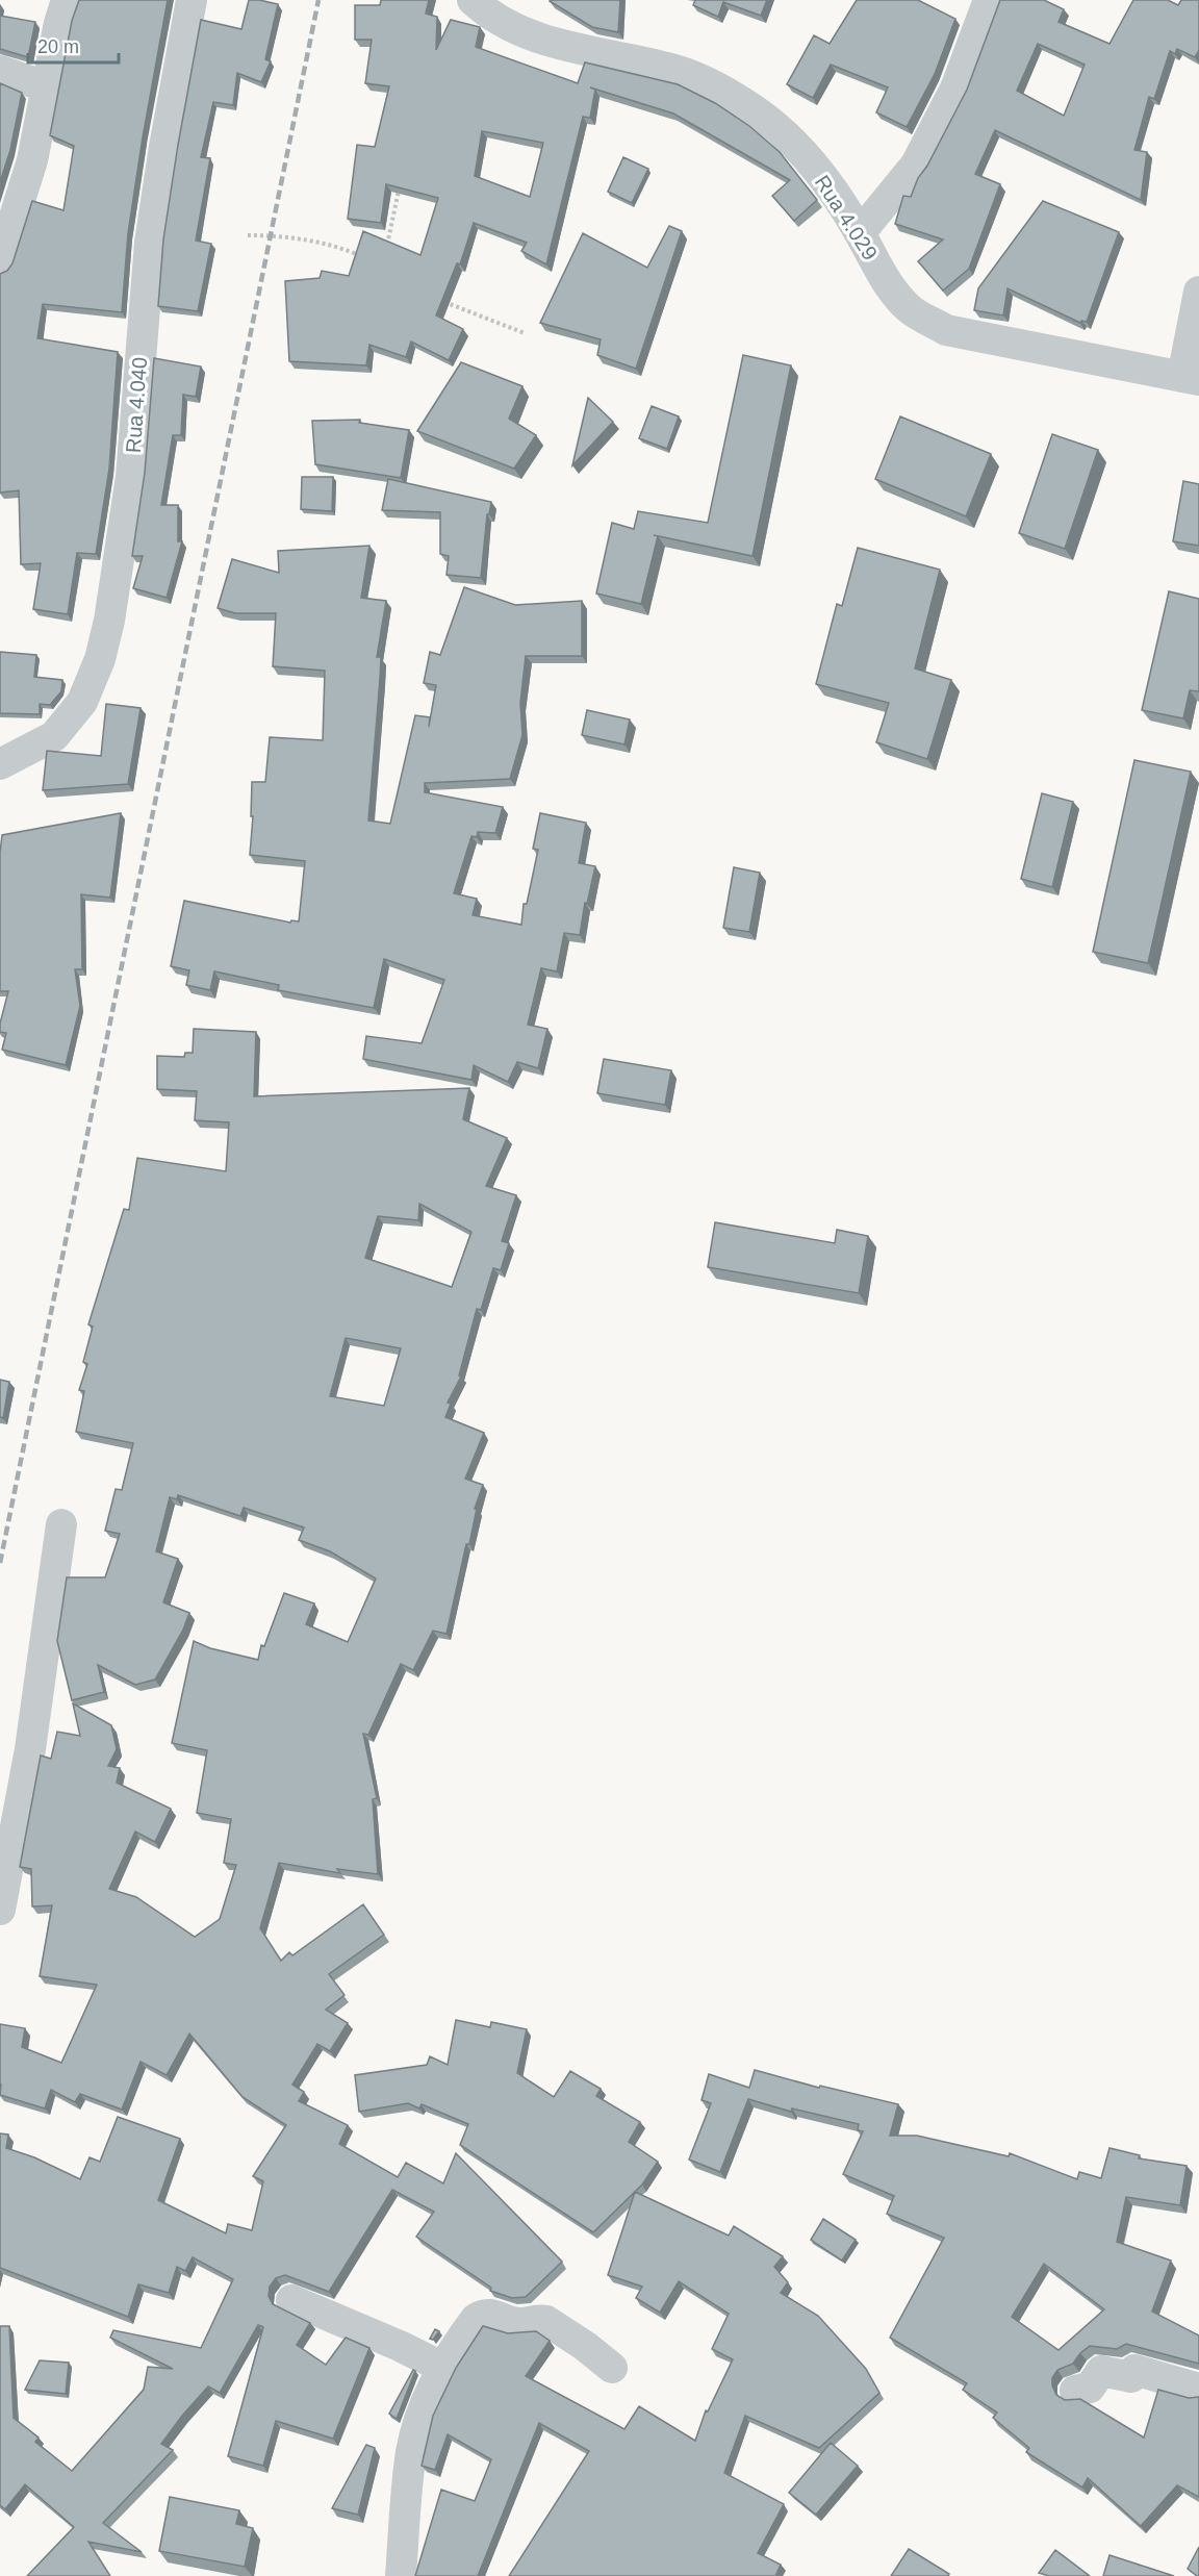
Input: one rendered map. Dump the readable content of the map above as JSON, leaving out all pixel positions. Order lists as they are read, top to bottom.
{
  "streets": {
    "street": ["Rua 4.029", "Rua 4.040"]
  },
  "scale_bar": "20 m"
}
